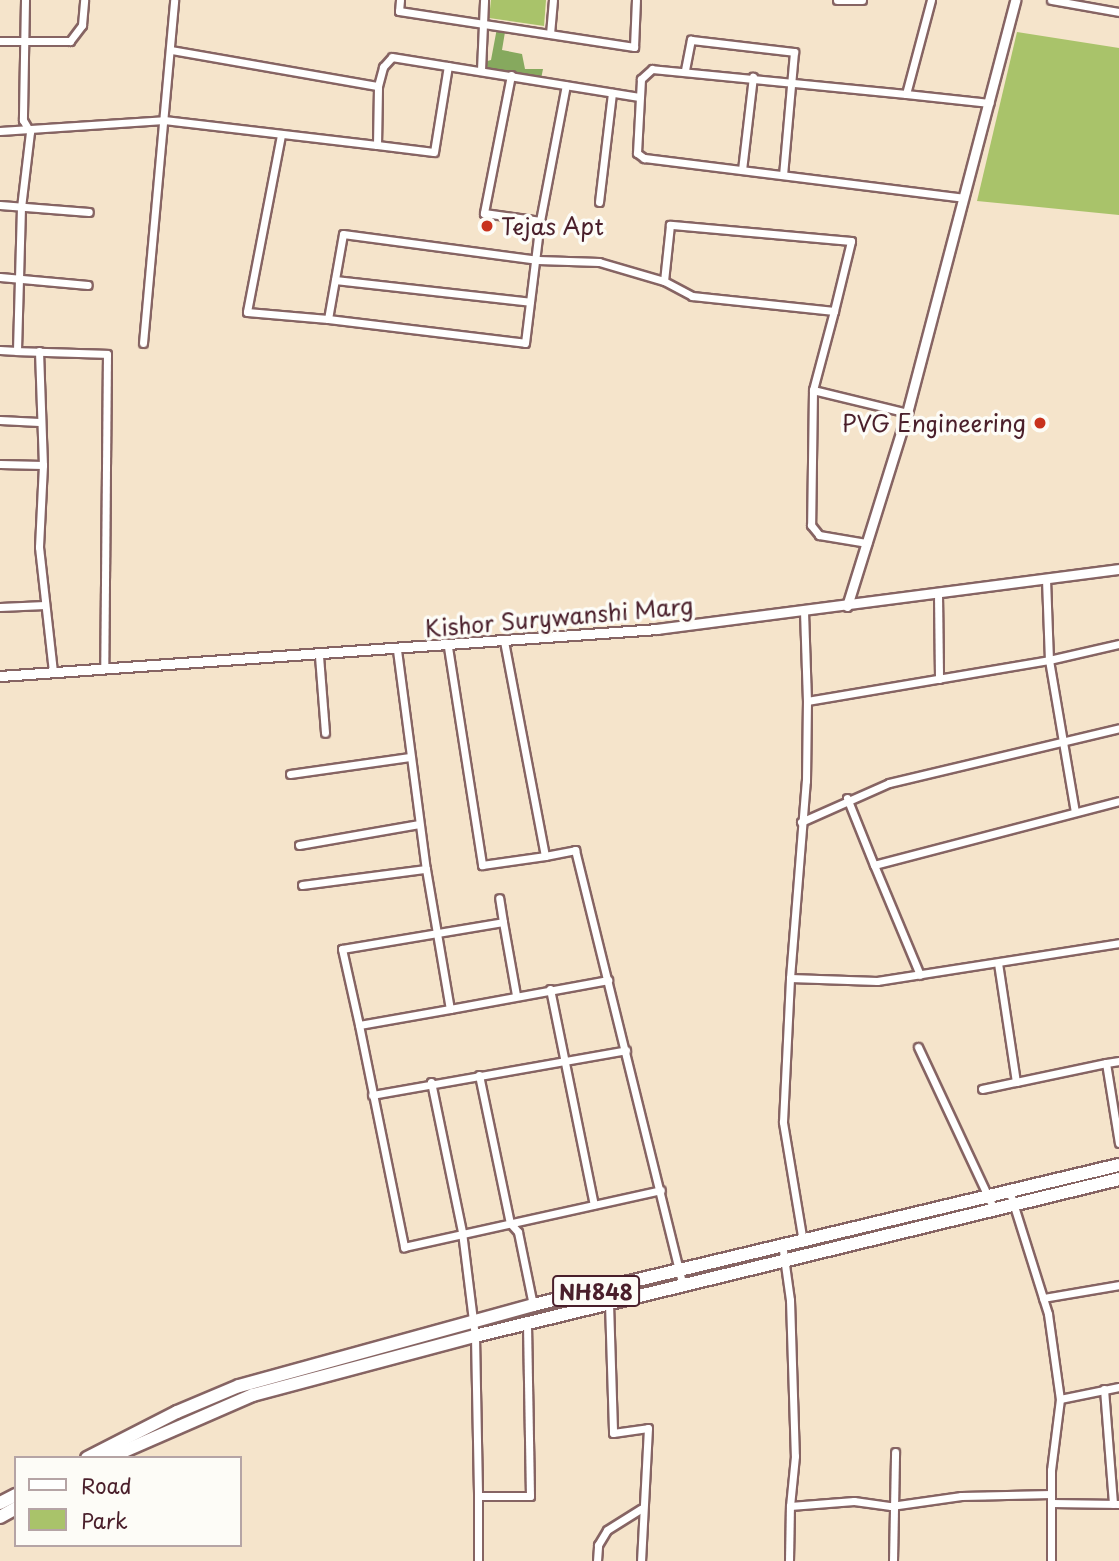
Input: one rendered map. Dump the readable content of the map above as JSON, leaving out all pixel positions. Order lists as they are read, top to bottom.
{
  "streets": {
    "highway": ["NH848"],
    "street": ["Kishor Surywanshi Marg"]
  },
  "places": ["Tejas Apt", "PVG Engineering"],
  "legend": ["Road", "Park"]
}
